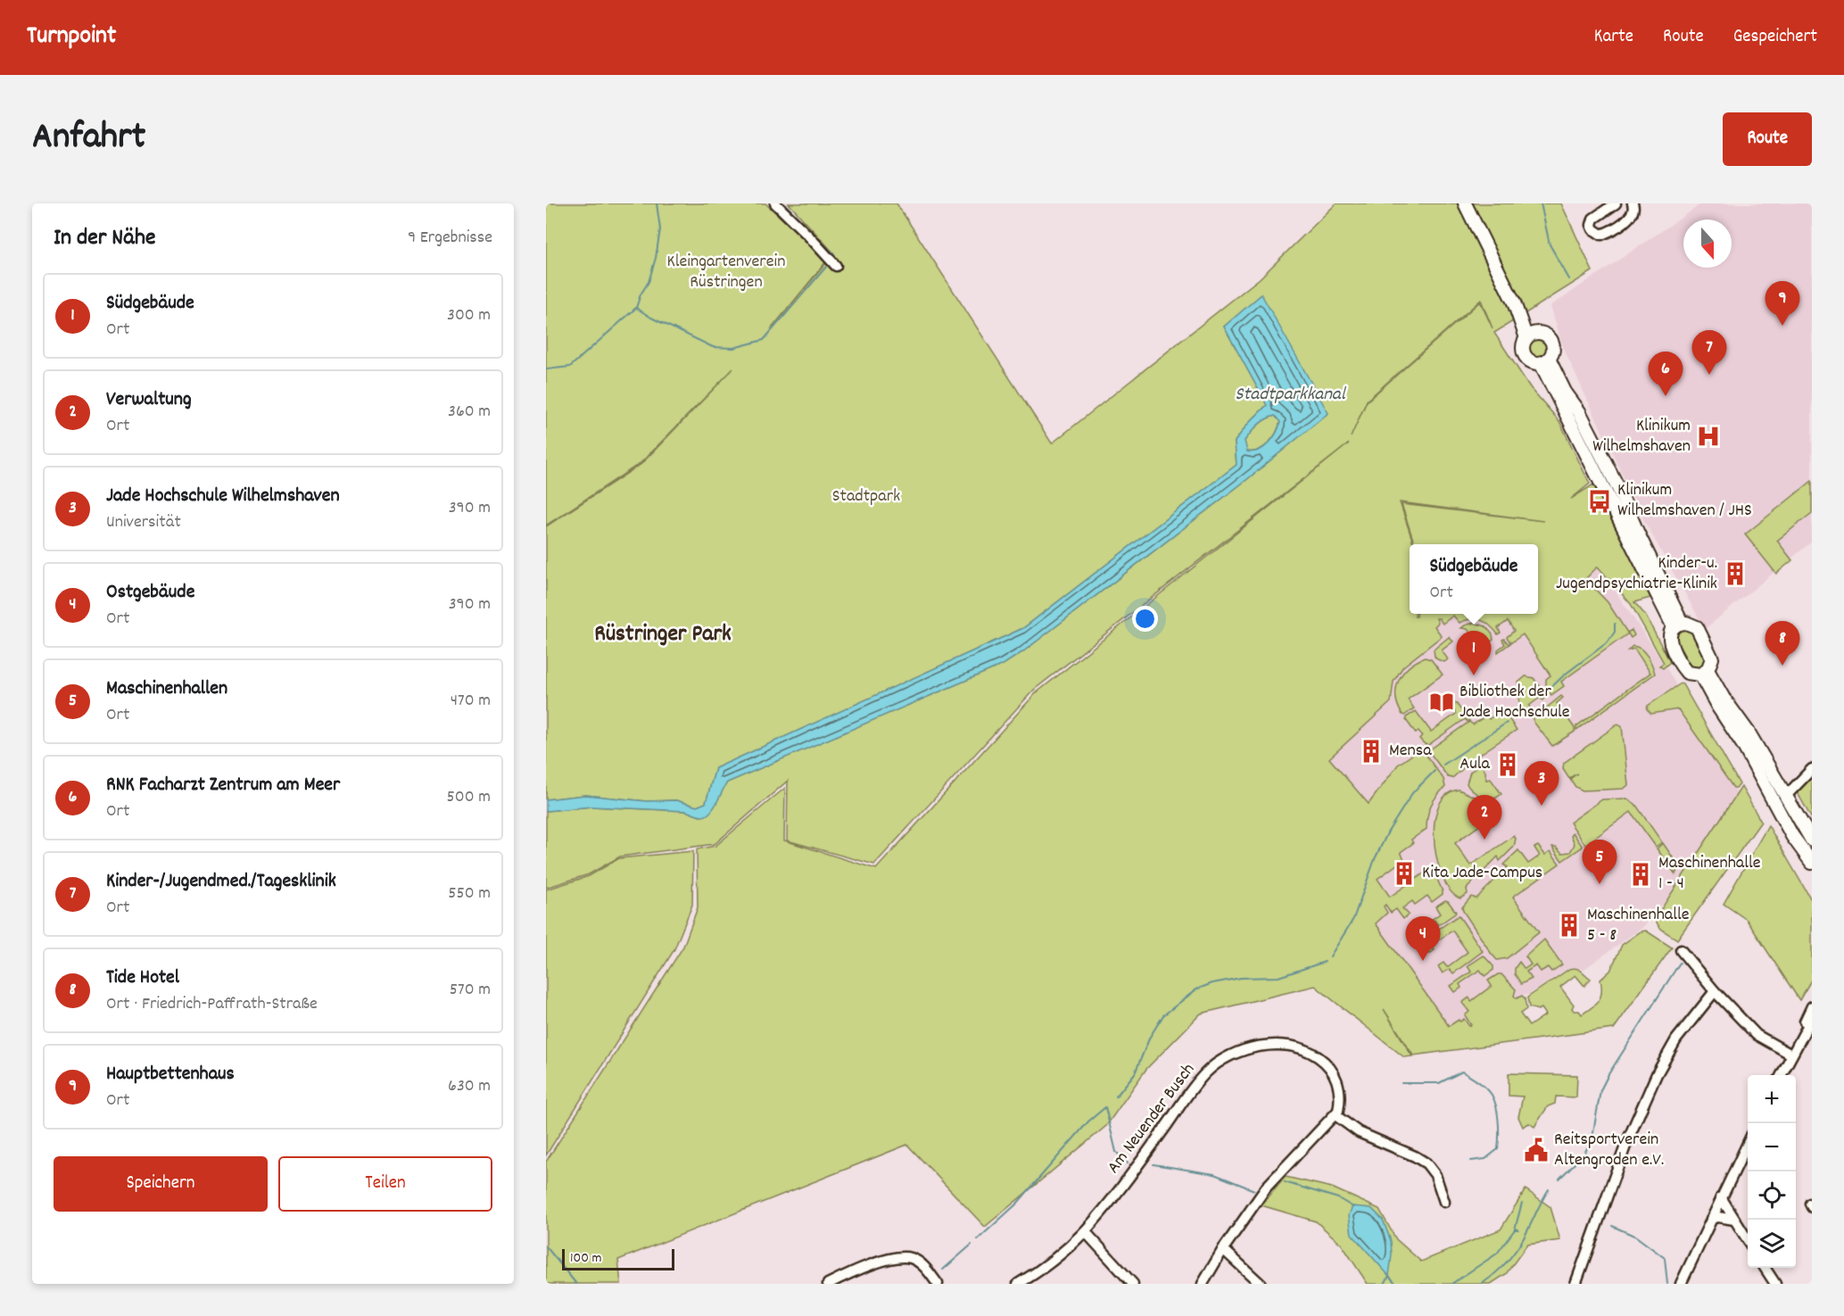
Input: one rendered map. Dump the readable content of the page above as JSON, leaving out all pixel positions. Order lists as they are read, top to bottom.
{
  "streets": {
    "street": ["Am Neuender Busch"]
  },
  "districts": ["Rüstringer Park"],
  "water": ["Stadtparkkanal"],
  "parks": ["Kleingartenverein Rüstringen", "Stadtpark"],
  "places": {
    "hospital": ["Klinikum Wilhelmshaven"],
    "bus stop": ["Klinikum Wilhelmshaven / JHS"],
    "building": [
      "Kinder-u. Jugendpsychiatrie-Klinik",
      "Mensa",
      "Aula",
      "Kita Jade-Campus",
      "Maschinenhalle 1 - 4",
      "Maschinenhalle 5 - 8"
    ],
    "library": ["Bibliothek der Jade Hochschule"],
    "public building": ["Reitsportverein Altengroden e.V."]
  },
  "scale_bar": "100 m",
  "north": "bottom",
  "page": {
    "header": "Turnpoint",
    "nav": ["Karte", "Route", "Gespeichert"],
    "title": "Anfahrt",
    "buttons": [
      "Route",
      ["Speichern", "Teilen"]
    ],
    "heading": ["In der Nähe", "9 Ergebnisse"],
    "list": [
      {
        "mark": "1",
        "name": "Südgebäude",
        "note": "Ort",
        "value": "300 m"
      },
      {
        "mark": "2",
        "name": "Verwaltung",
        "note": "Ort",
        "value": "360 m"
      },
      {
        "mark": "3",
        "name": "Jade Hochschule Wilhelmshaven",
        "note": "Universität",
        "value": "390 m"
      },
      {
        "mark": "4",
        "name": "Ostgebäude",
        "note": "Ort",
        "value": "390 m"
      },
      {
        "mark": "5",
        "name": "Maschinenhallen",
        "note": "Ort",
        "value": "470 m"
      },
      {
        "mark": "6",
        "name": "RNK Facharzt Zentrum am Meer",
        "note": "Ort",
        "value": "500 m"
      },
      {
        "mark": "7",
        "name": "Kinder-/Jugendmed./Tagesklinik",
        "note": "Ort",
        "value": "550 m"
      },
      {
        "mark": "8",
        "name": "Tide Hotel",
        "note": "Ort · Friedrich-Paffrath-Straße",
        "value": "570 m"
      },
      {
        "mark": "9",
        "name": "Hauptbettenhaus",
        "note": "Ort",
        "value": "630 m"
      }
    ],
    "pins": [
      "9",
      "7",
      "6",
      "8",
      "1",
      "3",
      "2",
      "5",
      "4"
    ],
    "popup": ["Südgebäude", "Ort"],
    "map_buttons": ["+", "−"],
    "scale": "100 m"
  }
}
